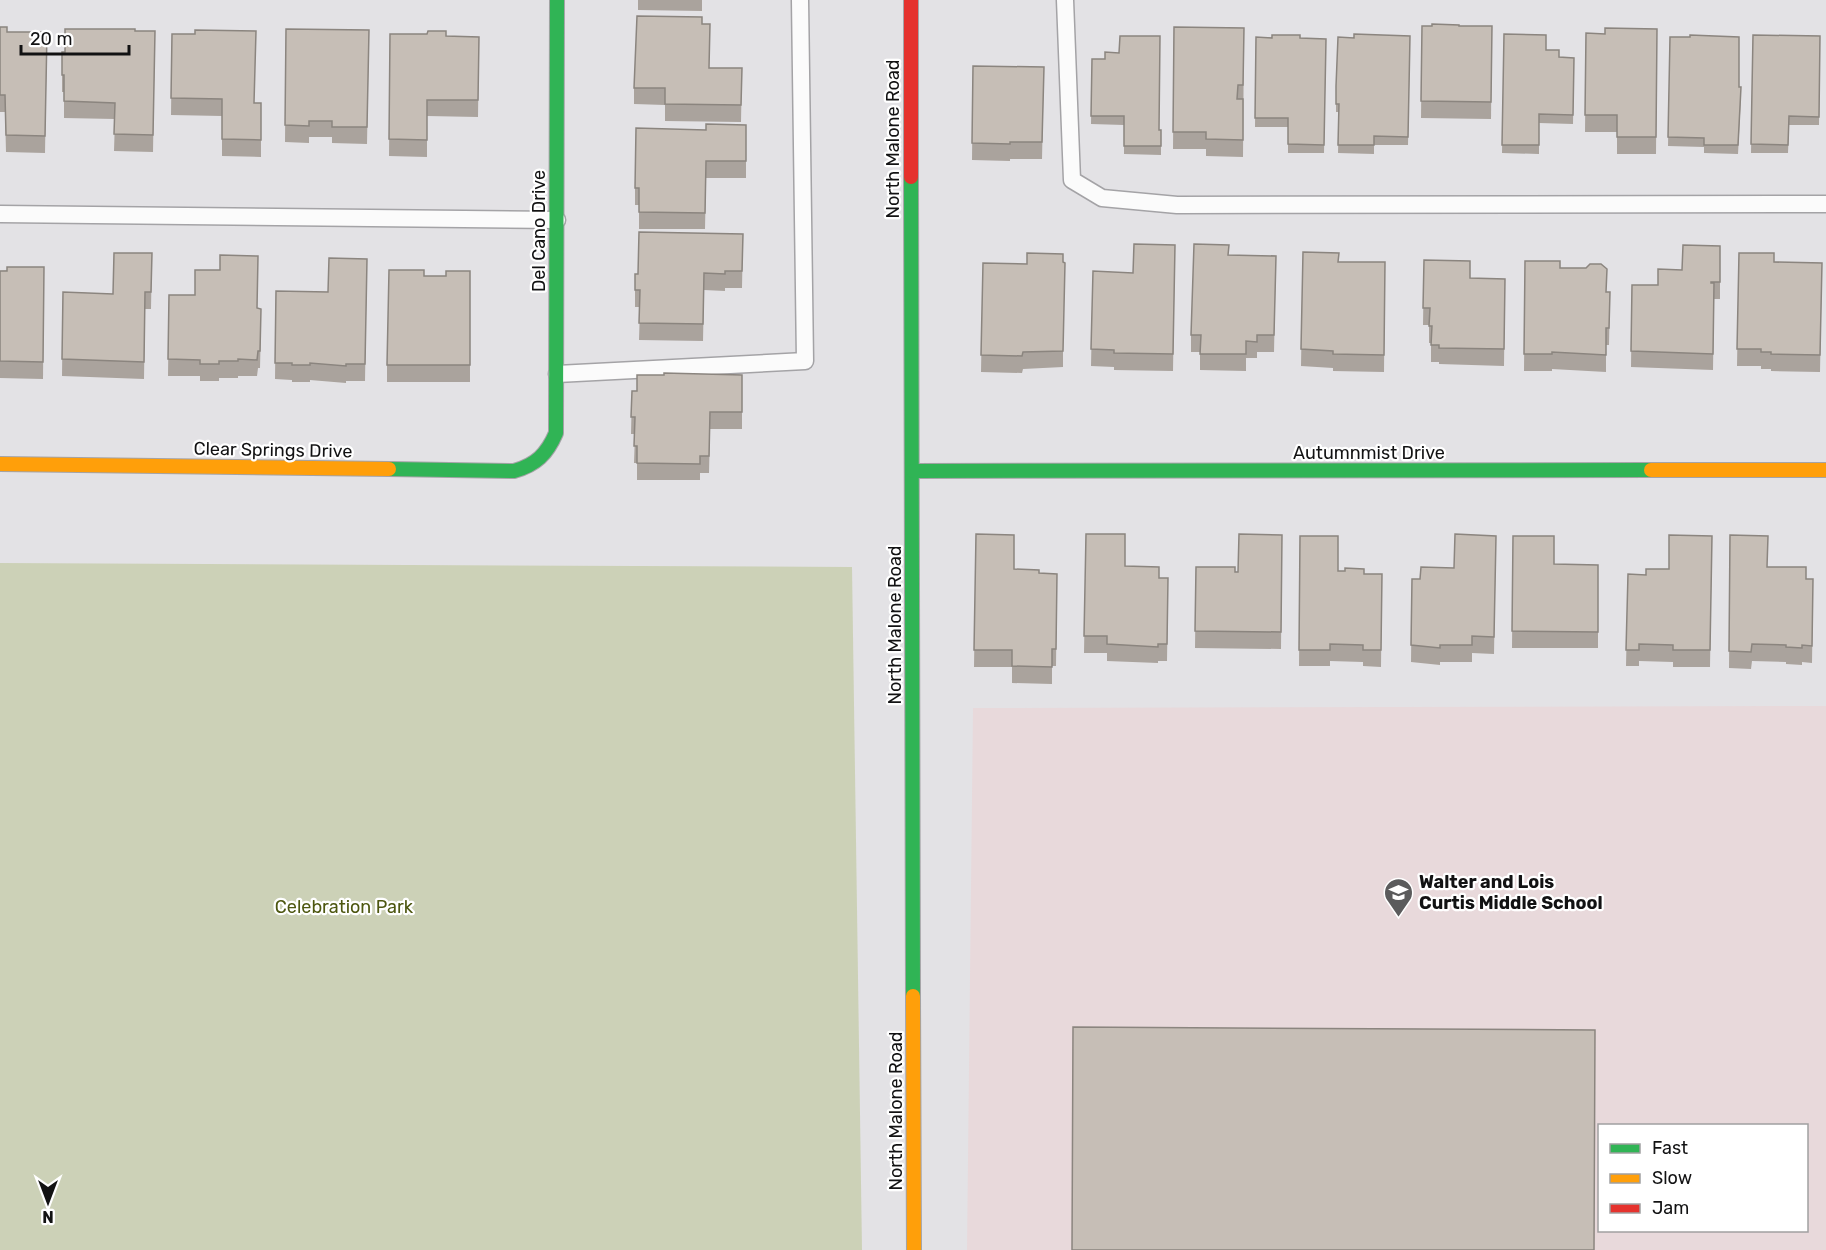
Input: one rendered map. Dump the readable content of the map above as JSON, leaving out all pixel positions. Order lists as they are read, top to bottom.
{
  "streets": {
    "street": [
      "North Malone Road",
      "Del Cano Drive",
      "Clear Springs Drive",
      "Autumnmist Drive"
    ]
  },
  "crossings": [
    ["North Malone Road", "Autumnmist Drive"],
    ["Del Cano Drive", "Clear Springs Drive"]
  ],
  "parks": ["Celebration Park"],
  "places": {
    "school or university": ["Walter and Lois Curtis Middle School"]
  },
  "legend": ["Fast", "Slow", "Jam"],
  "scale_bar": "20 m",
  "north": "bottom"
}
